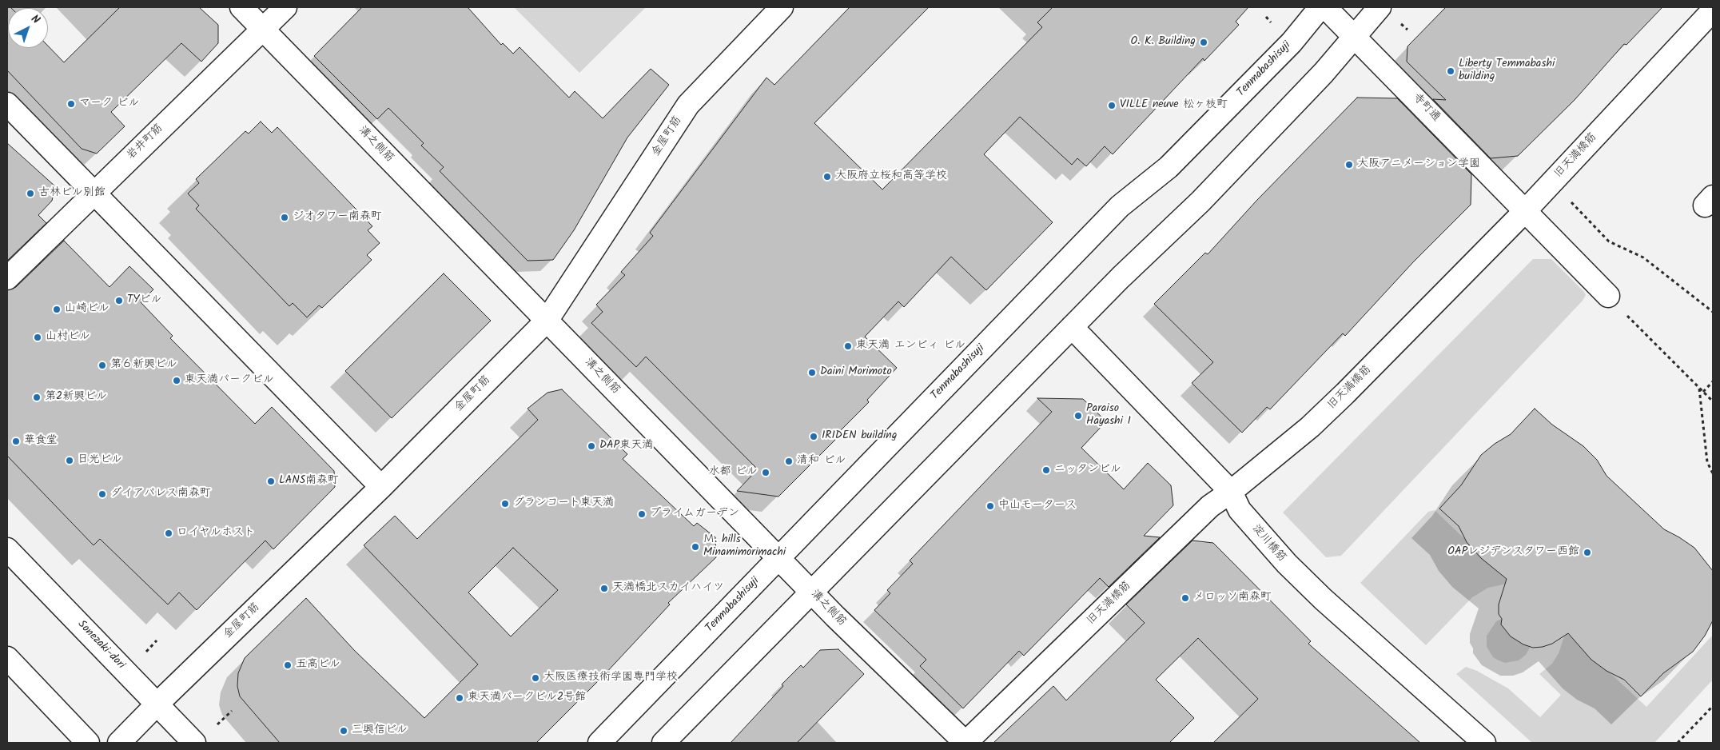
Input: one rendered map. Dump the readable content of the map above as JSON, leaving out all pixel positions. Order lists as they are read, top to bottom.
{
  "streets": {
    "main road": [
      "Tenmabashisuji",
      "寺町通",
      "金屋町筋",
      "岩井町筋",
      "溝之側筋",
      "旧天満橋筋",
      "淀川橋筋",
      "Sonezaki-dori"
    ]
  },
  "crossings": [
    ["Tenmabashisuji", "溝之側筋"],
    ["寺町通", "旧天満橋筋"],
    ["金屋町筋", "溝之側筋"],
    ["金屋町筋", "Sonezaki-dori"],
    ["岩井町筋", "溝之側筋"],
    ["溝之側筋", "旧天満橋筋"],
    ["旧天満橋筋", "淀川橋筋"]
  ],
  "places": [
    "O. K. Building",
    "Liberty Temmabashi building",
    "マーク ビル",
    "VILLE neuve 松ヶ枝町",
    "大阪アニメーション学園",
    "大阪府立桜和高等学校",
    "古林ビル別館",
    "ジオタワー南森町",
    "TYビル",
    "山崎ビル",
    "山村ビル",
    "東天満 エンビィ ビル",
    "第６新興ビル",
    "Daini Morimoto",
    "東天満パークビル",
    "第2新興ビル",
    "Paraiso Hayashi I",
    "IRIDEN building",
    "華食堂",
    "DAP東天満",
    "日光ビル",
    "清和 ビル",
    "ニッタンビル",
    "水都 ビル",
    "LANS南森町",
    "ダイアパレス南森町",
    "グランコート東天満",
    "中山モータース",
    "プライムガーデン",
    "ロイヤルホスト",
    "Ｍ. hills Minamimorimachi",
    "OAPレジデンスタワー西館",
    "天満橋北スカイハイツ",
    "メロッソ南森町",
    "五高ビル",
    "大阪医療技術学園専門学校",
    "東天満パークビル2号館",
    "三興信ビル"
  ],
  "north": "top right"
}
